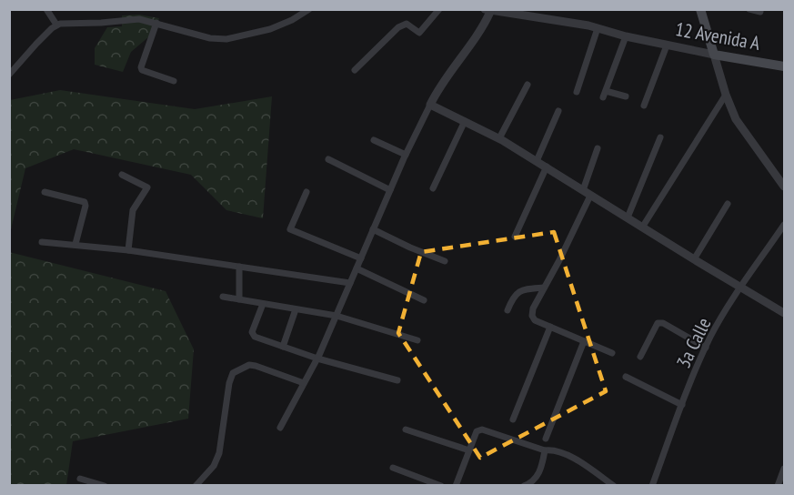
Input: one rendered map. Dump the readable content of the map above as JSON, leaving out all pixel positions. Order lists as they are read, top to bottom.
{
  "streets": {
    "main road": ["12 Avenida A"],
    "street": ["3a Calle"]
  }
}
